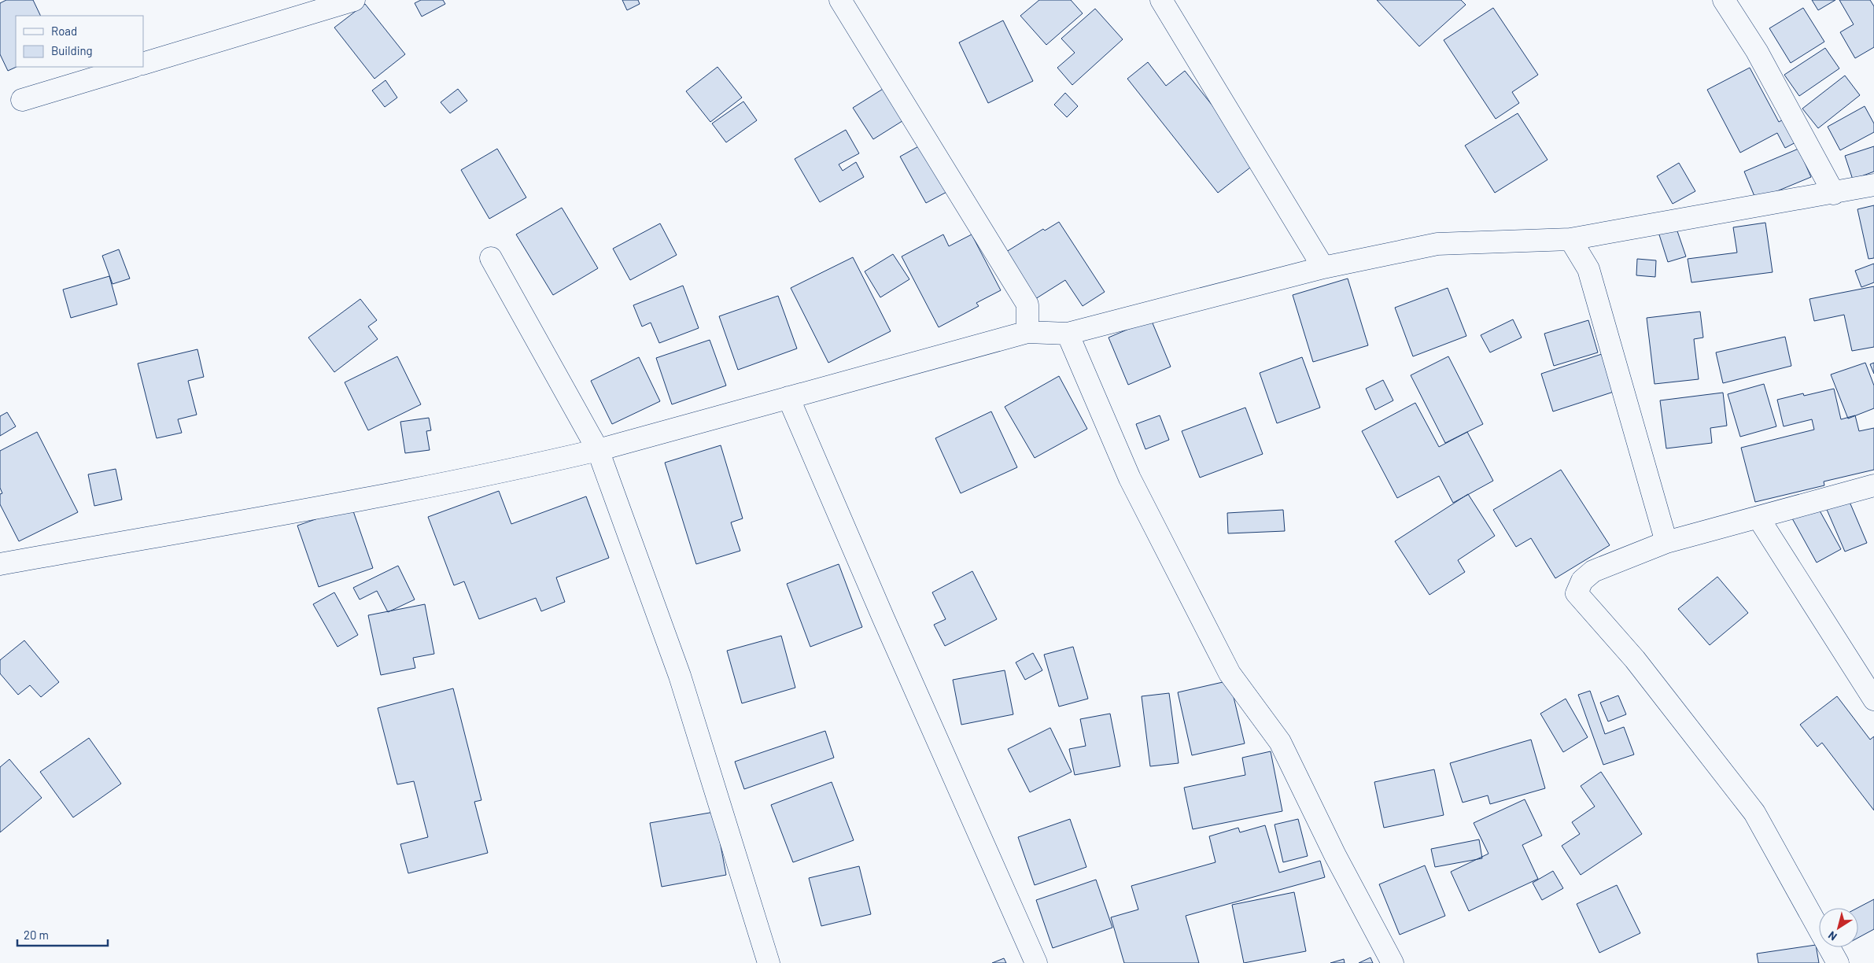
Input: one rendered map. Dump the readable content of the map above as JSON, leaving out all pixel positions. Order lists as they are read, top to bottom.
{
  "legend": ["Road", "Building"],
  "scale_bar": "20 m",
  "north": "bottom left"
}
